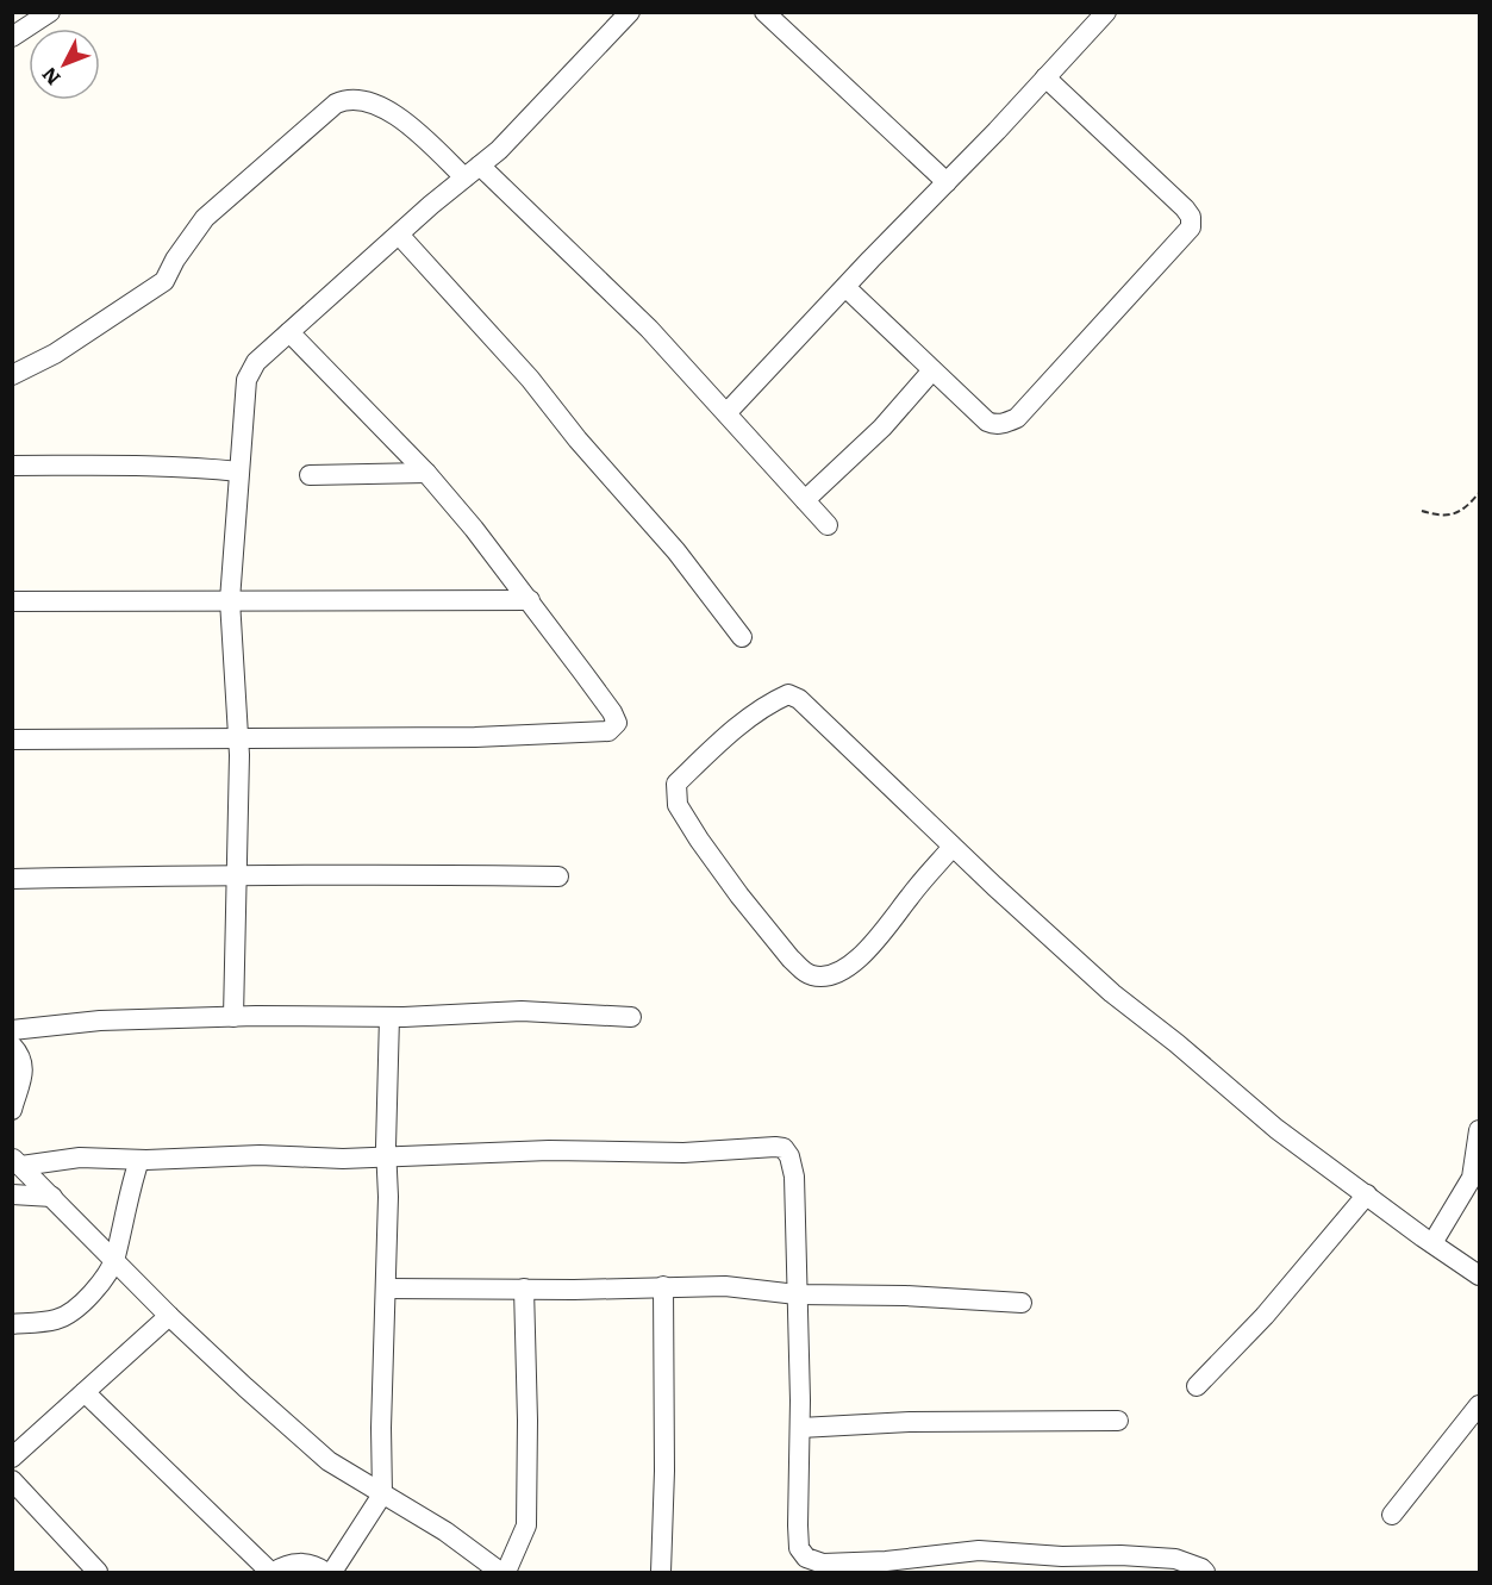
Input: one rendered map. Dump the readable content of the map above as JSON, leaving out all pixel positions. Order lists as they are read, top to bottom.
{
  "north": "bottom left"
}
